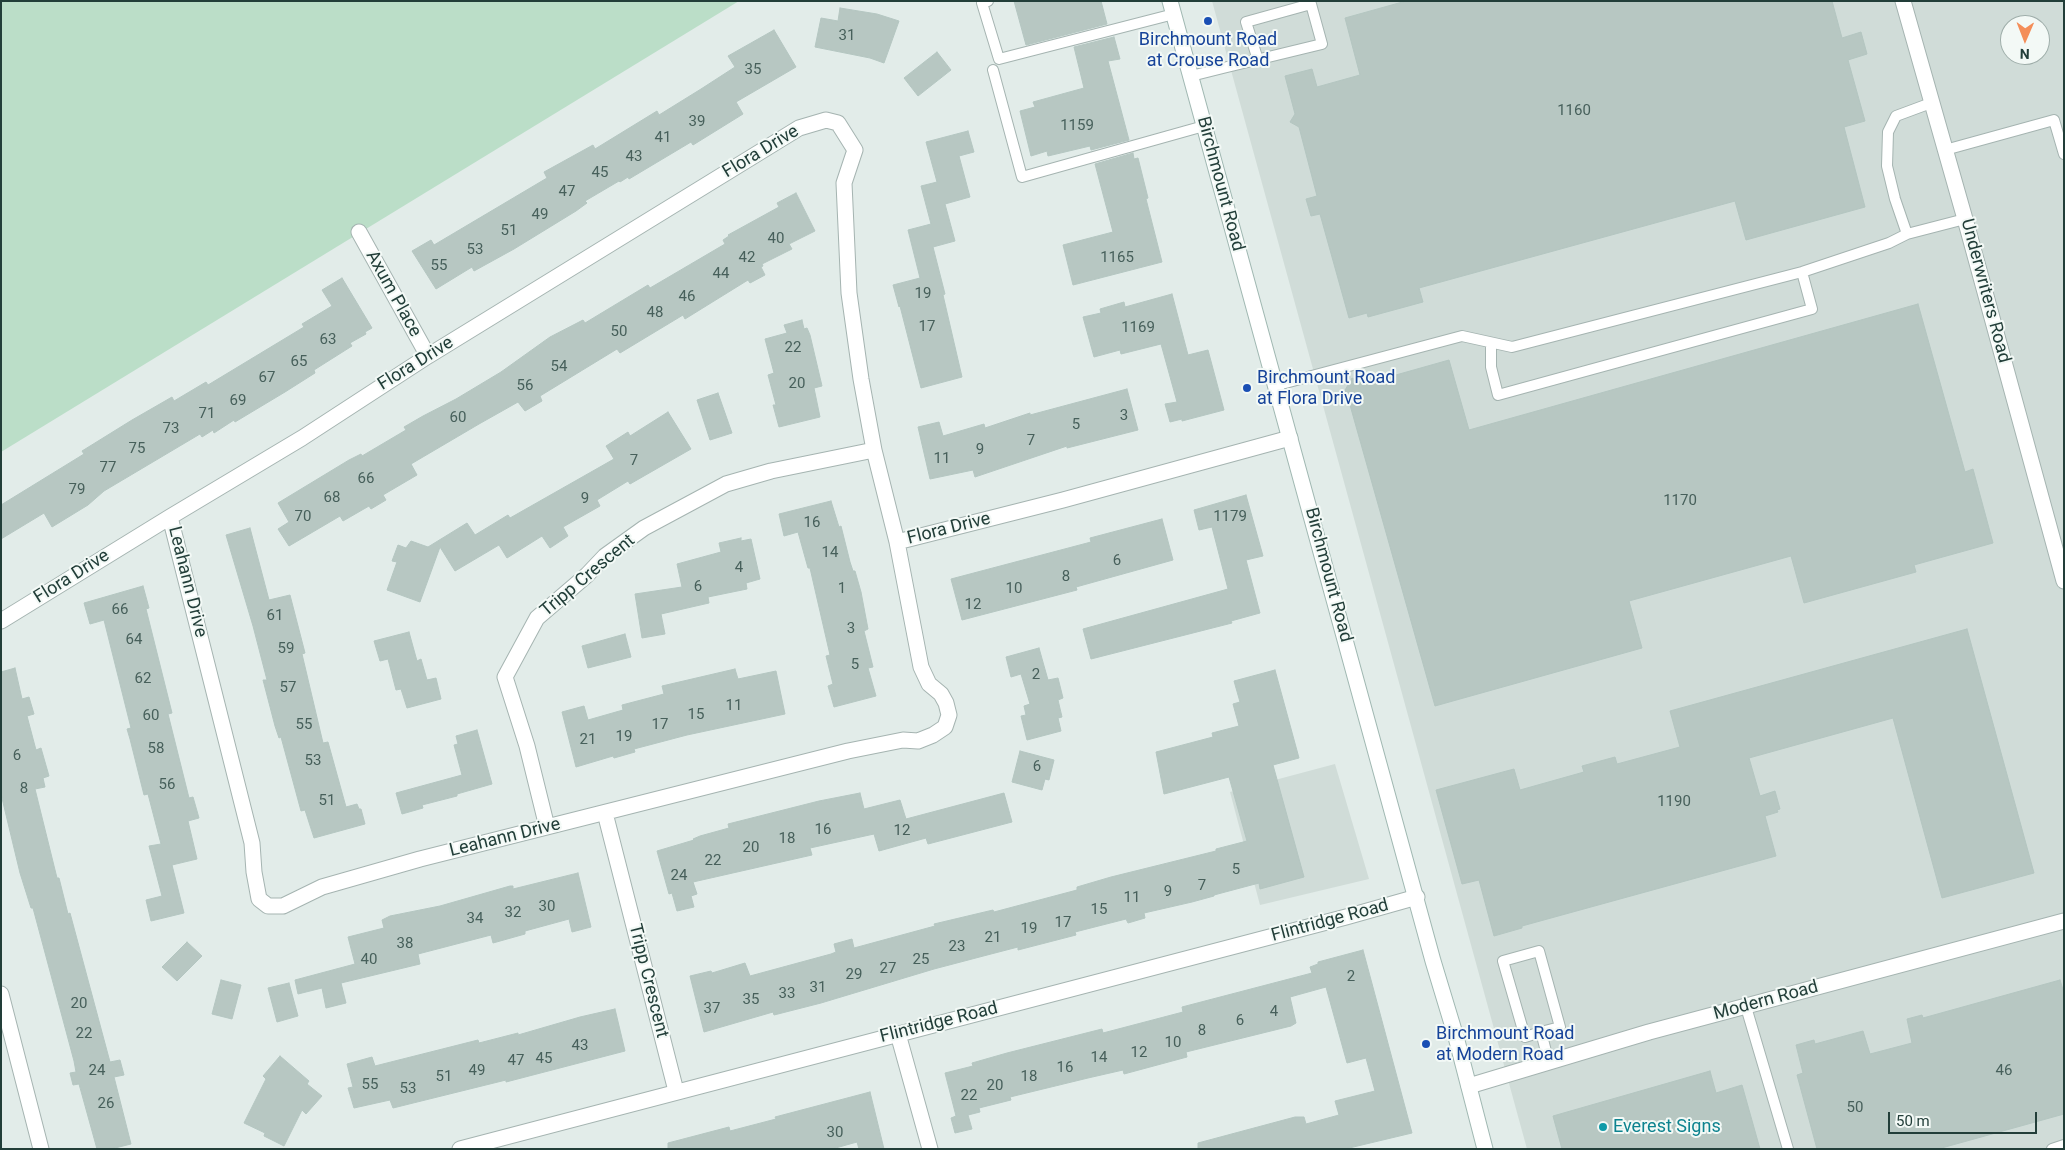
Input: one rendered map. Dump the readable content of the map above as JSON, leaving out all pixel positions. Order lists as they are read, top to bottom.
{
  "streets": {
    "street": [
      "Flora Drive",
      "Birchmount Road",
      "Underwriters Road",
      "Axum Place",
      "Tripp Crescent",
      "Leahann Drive",
      "Flintridge Road",
      "Modern Road"
    ]
  },
  "crossings": [
    ["Flora Drive", "Birchmount Road"],
    ["Flora Drive", "Axum Place"],
    ["Flora Drive", "Tripp Crescent"],
    ["Flora Drive", "Leahann Drive"],
    ["Birchmount Road", "Flintridge Road"],
    ["Birchmount Road", "Modern Road"],
    ["Tripp Crescent", "Leahann Drive"],
    ["Tripp Crescent", "Flintridge Road"]
  ],
  "places": [
    "Birchmount Road at Crouse Road",
    "Birchmount Road at Flora Drive",
    "Birchmount Road at Modern Road",
    "Everest Signs"
  ],
  "house_numbers": [
    "31",
    "35",
    "1160",
    "39",
    "1159",
    "41",
    "43",
    "45",
    "47",
    "49",
    "51",
    "40",
    "53",
    "42",
    "1165",
    "55",
    "44",
    "19",
    "46",
    "48",
    "17",
    "1169",
    "50",
    "63",
    "22",
    "65",
    "54",
    "67",
    "20",
    "56",
    "69",
    "71",
    "3",
    "60",
    "5",
    "73",
    "7",
    "75",
    "9",
    "11",
    "7",
    "77",
    "66",
    "79",
    "68",
    "9",
    "1170",
    "70",
    "1179",
    "16",
    "14",
    "6",
    "4",
    "8",
    "6",
    "1",
    "10",
    "12",
    "66",
    "61",
    "3",
    "64",
    "59",
    "5",
    "2",
    "62",
    "57",
    "11",
    "15",
    "60",
    "55",
    "17",
    "19",
    "21",
    "58",
    "6",
    "53",
    "6",
    "56",
    "8",
    "51",
    "1190",
    "16",
    "12",
    "18",
    "20",
    "22",
    "5",
    "24",
    "7",
    "9",
    "11",
    "30",
    "15",
    "32",
    "34",
    "17",
    "19",
    "21",
    "38",
    "23",
    "40",
    "25",
    "27",
    "29",
    "2",
    "31",
    "33",
    "35",
    "20",
    "37",
    "4",
    "6",
    "8",
    "22",
    "10",
    "43",
    "12",
    "14",
    "45",
    "47",
    "16",
    "24",
    "49",
    "46",
    "51",
    "18",
    "55",
    "20",
    "53",
    "22",
    "26",
    "50",
    "30"
  ],
  "scale_bar": "50 m",
  "north": "bottom"
}
